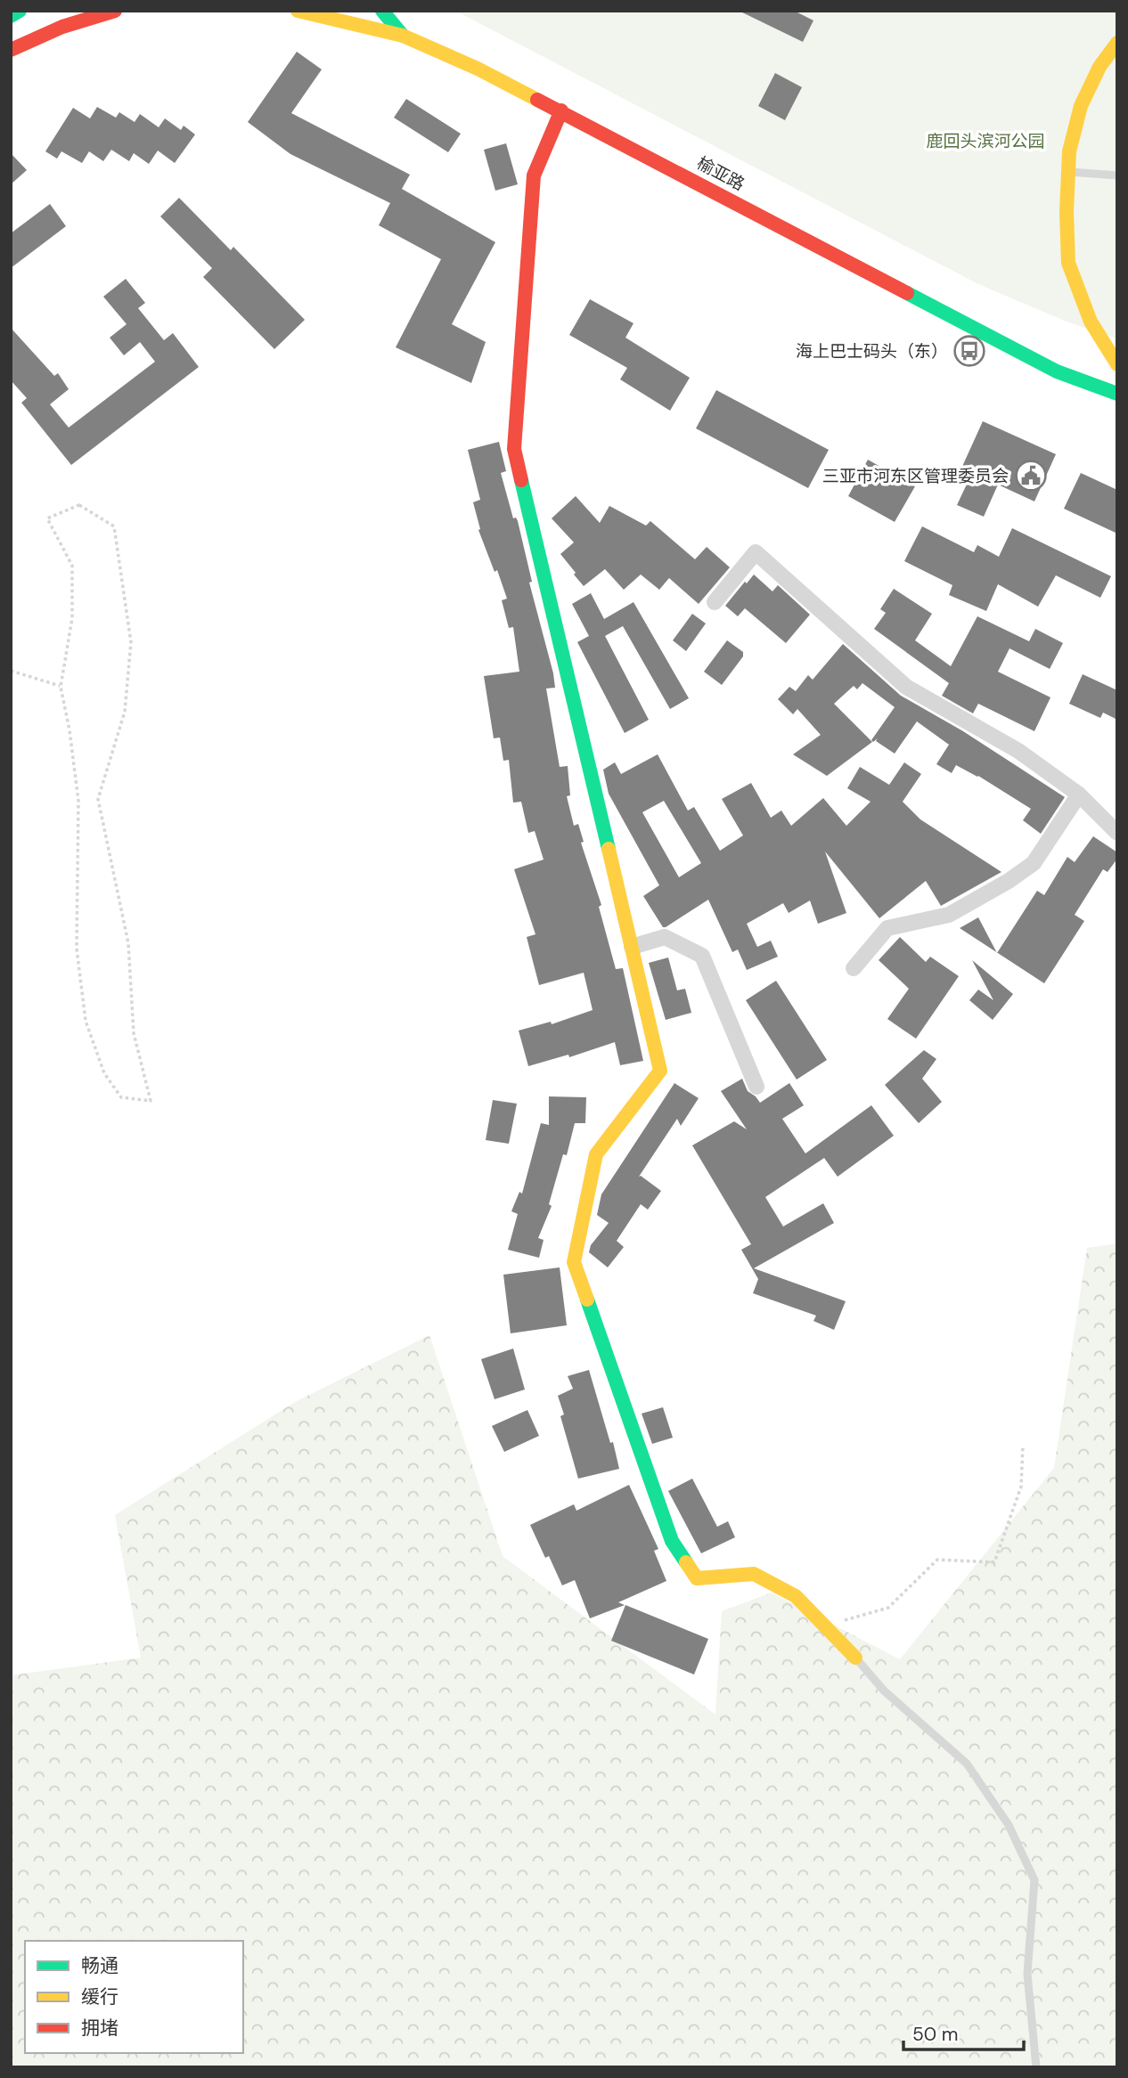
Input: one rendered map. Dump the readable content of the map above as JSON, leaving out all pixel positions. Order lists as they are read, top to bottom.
{
  "streets": {
    "main road": ["榆亚路"]
  },
  "parks": ["鹿回头滨河公园"],
  "places": {
    "bus stop": ["海上巴士码头（东）"],
    "public building": ["三亚市河东区管理委员会"]
  },
  "legend": ["畅通", "缓行", "拥堵"],
  "scale_bar": "50 m"
}
